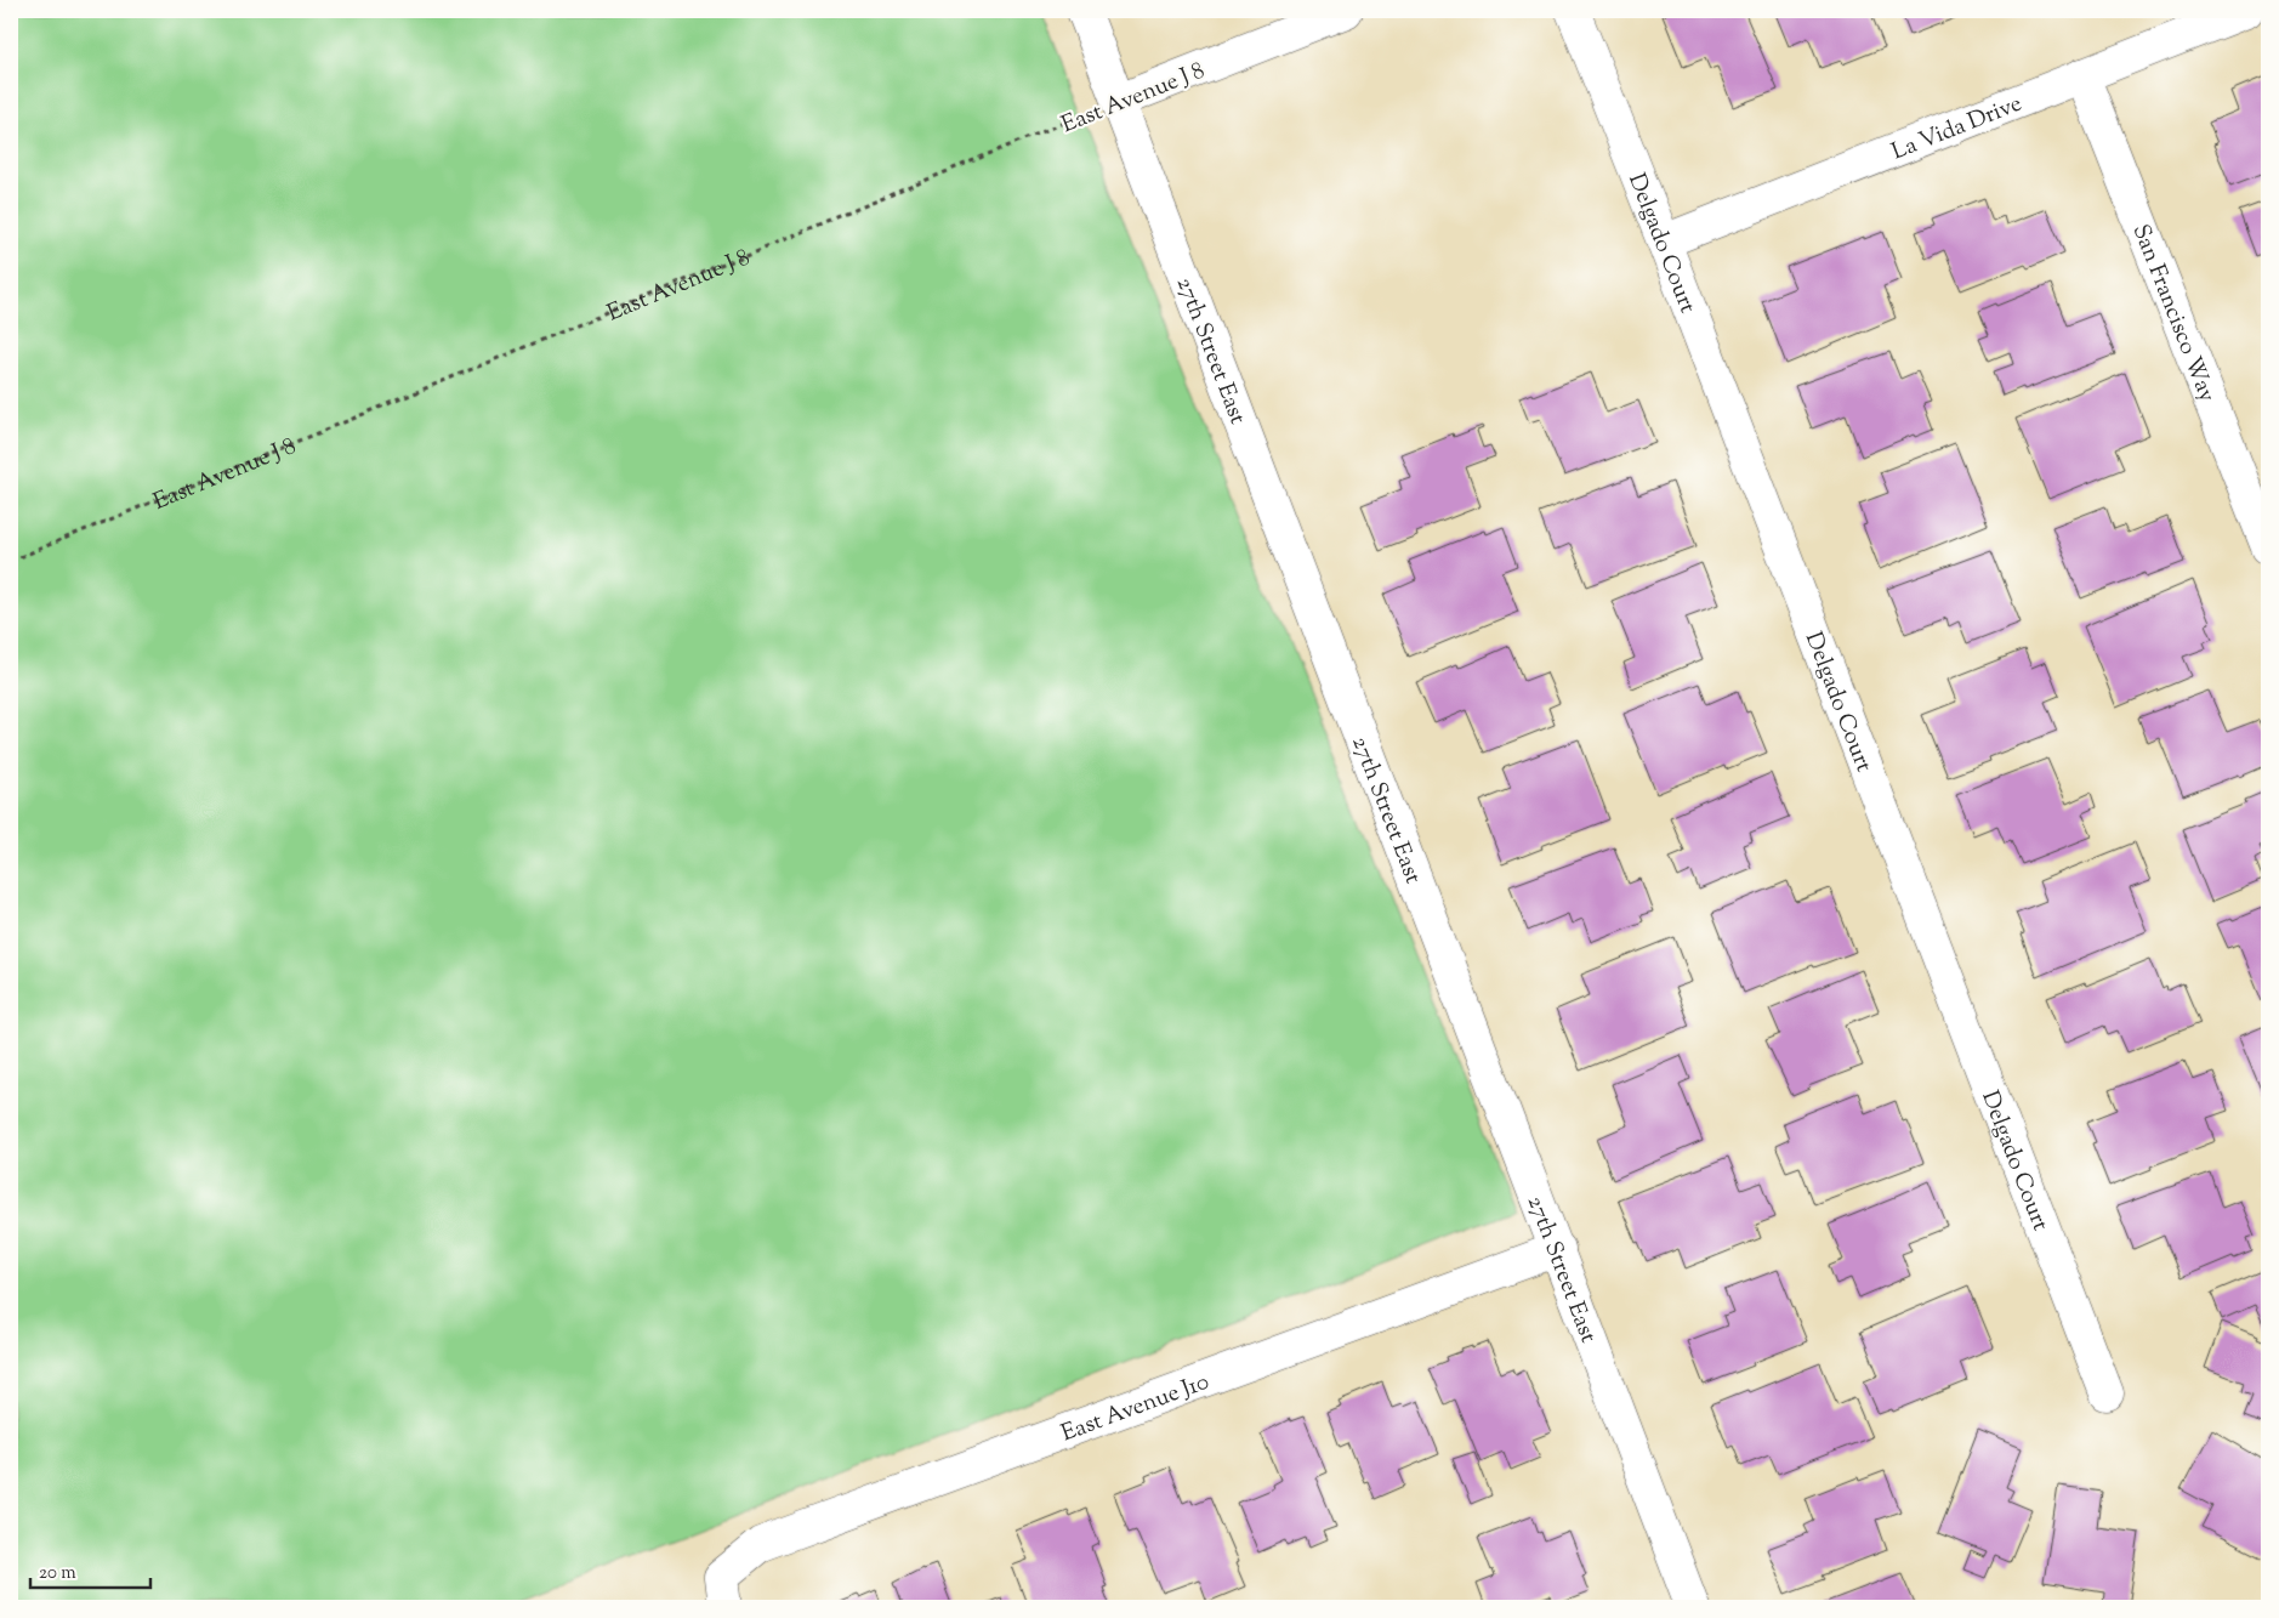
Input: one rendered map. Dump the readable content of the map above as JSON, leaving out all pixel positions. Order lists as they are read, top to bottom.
{
  "streets": {
    "street": [
      "East Avenue J 8",
      "La Vida Drive",
      "Delgado Court",
      "San Francisco Way",
      "27th Street East",
      "East Avenue J10"
    ]
  },
  "crossings": [
    ["East Avenue J 8", "27th Street East"],
    ["La Vida Drive", "Delgado Court"],
    ["La Vida Drive", "San Francisco Way"],
    ["27th Street East", "East Avenue J10"]
  ],
  "scale_bar": "20 m"
}
